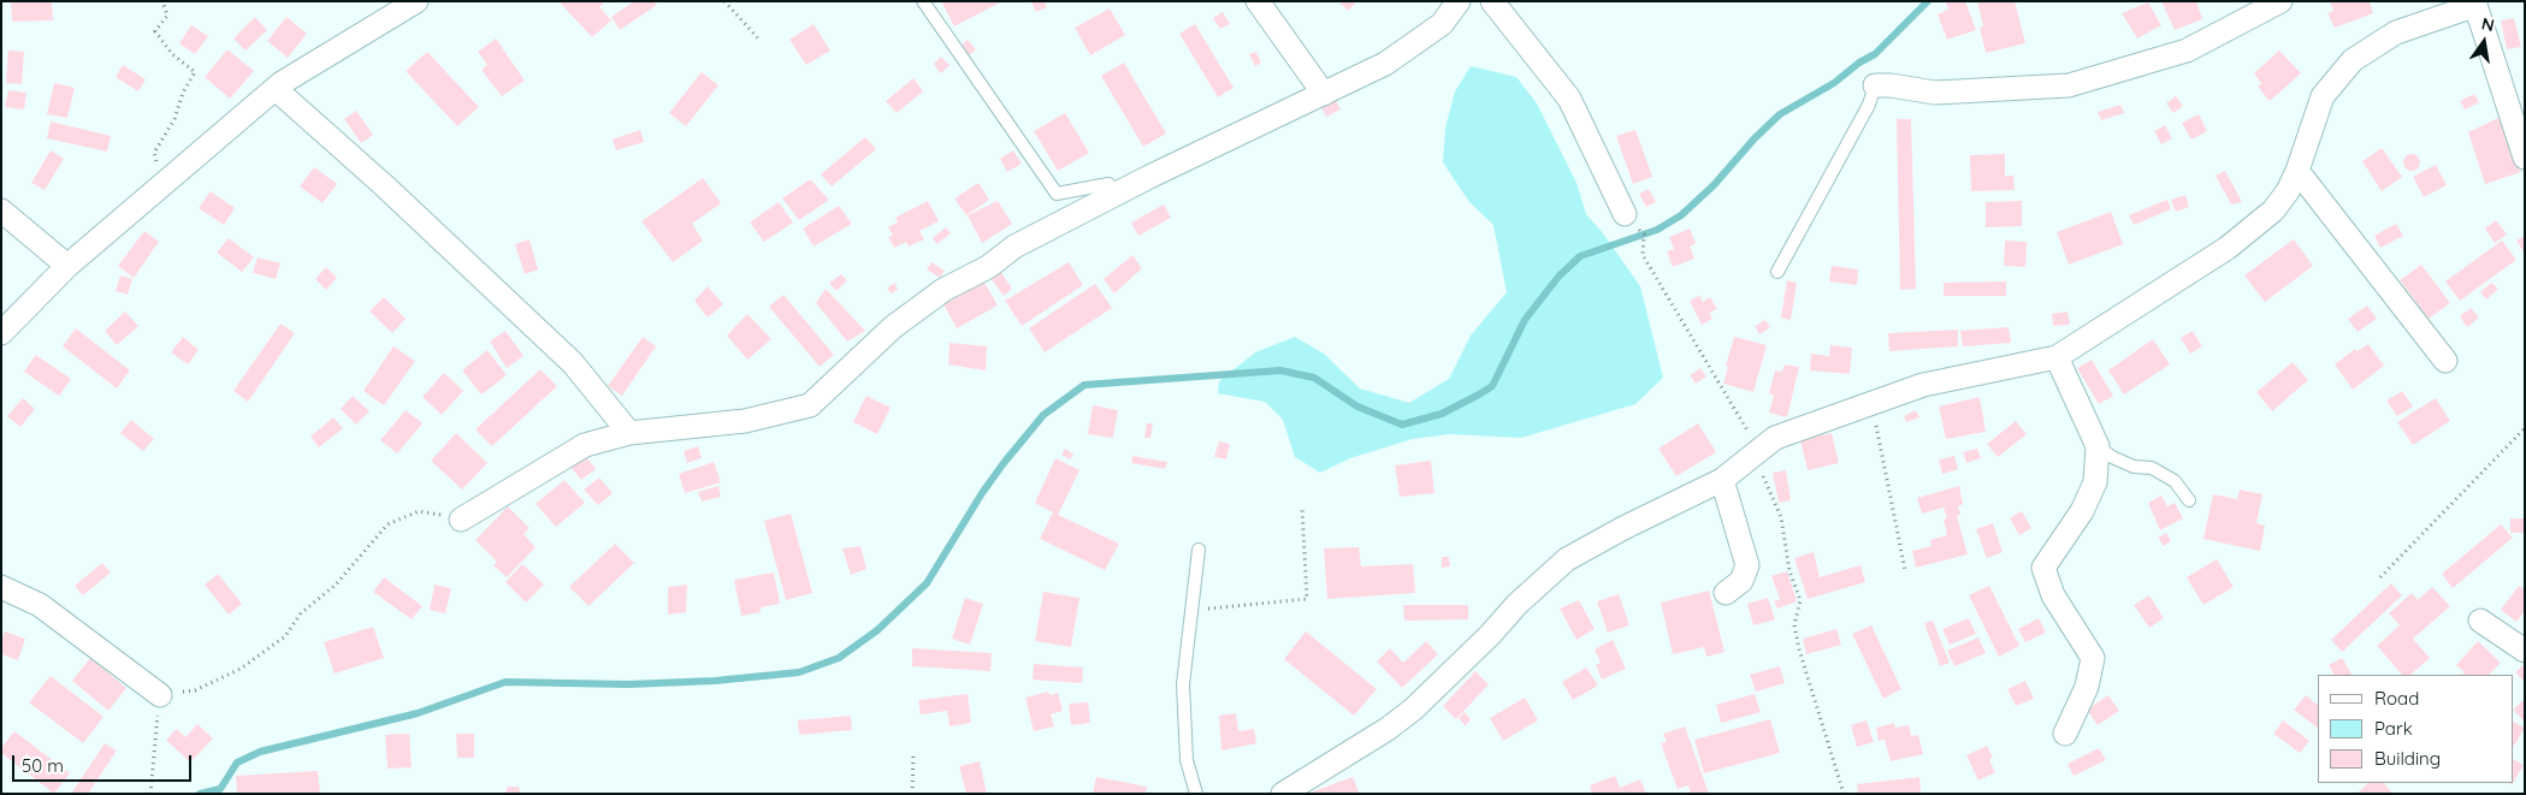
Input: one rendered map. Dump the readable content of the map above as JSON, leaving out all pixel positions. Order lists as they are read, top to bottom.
{
  "legend": ["Road", "Park", "Building"],
  "scale_bar": "50 m",
  "north": "top"
}
